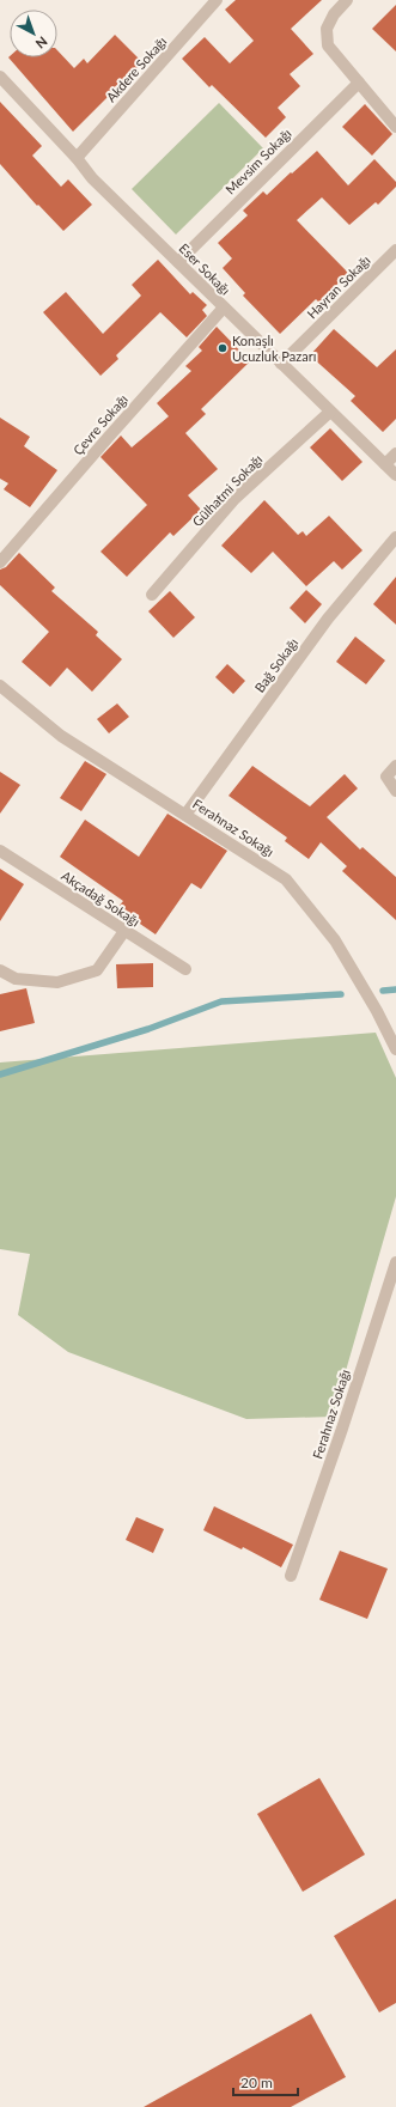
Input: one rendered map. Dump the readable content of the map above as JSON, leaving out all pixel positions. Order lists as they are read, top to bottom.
{
  "streets": {
    "street": [
      "Akdere Sokağı",
      "Mevsim Sokağı",
      "Eser Sokağı",
      "Hayran Sokağı",
      "Çevre Sokağı",
      "Gülhatmi Sokağı",
      "Bağ Sokağı",
      "Ferahnaz Sokağı",
      "Akçadağ Sokağı"
    ]
  },
  "crossings": [
    ["Akdere Sokağı", "Eser Sokağı"],
    ["Mevsim Sokağı", "Eser Sokağı"],
    ["Eser Sokağı", "Hayran Sokağı"],
    ["Eser Sokağı", "Çevre Sokağı"],
    ["Eser Sokağı", "Gülhatmi Sokağı"],
    ["Bağ Sokağı", "Ferahnaz Sokağı"]
  ],
  "places": ["Konaşlı Ucuzluk Pazarı"],
  "scale_bar": "20 m",
  "north": "bottom right"
}
